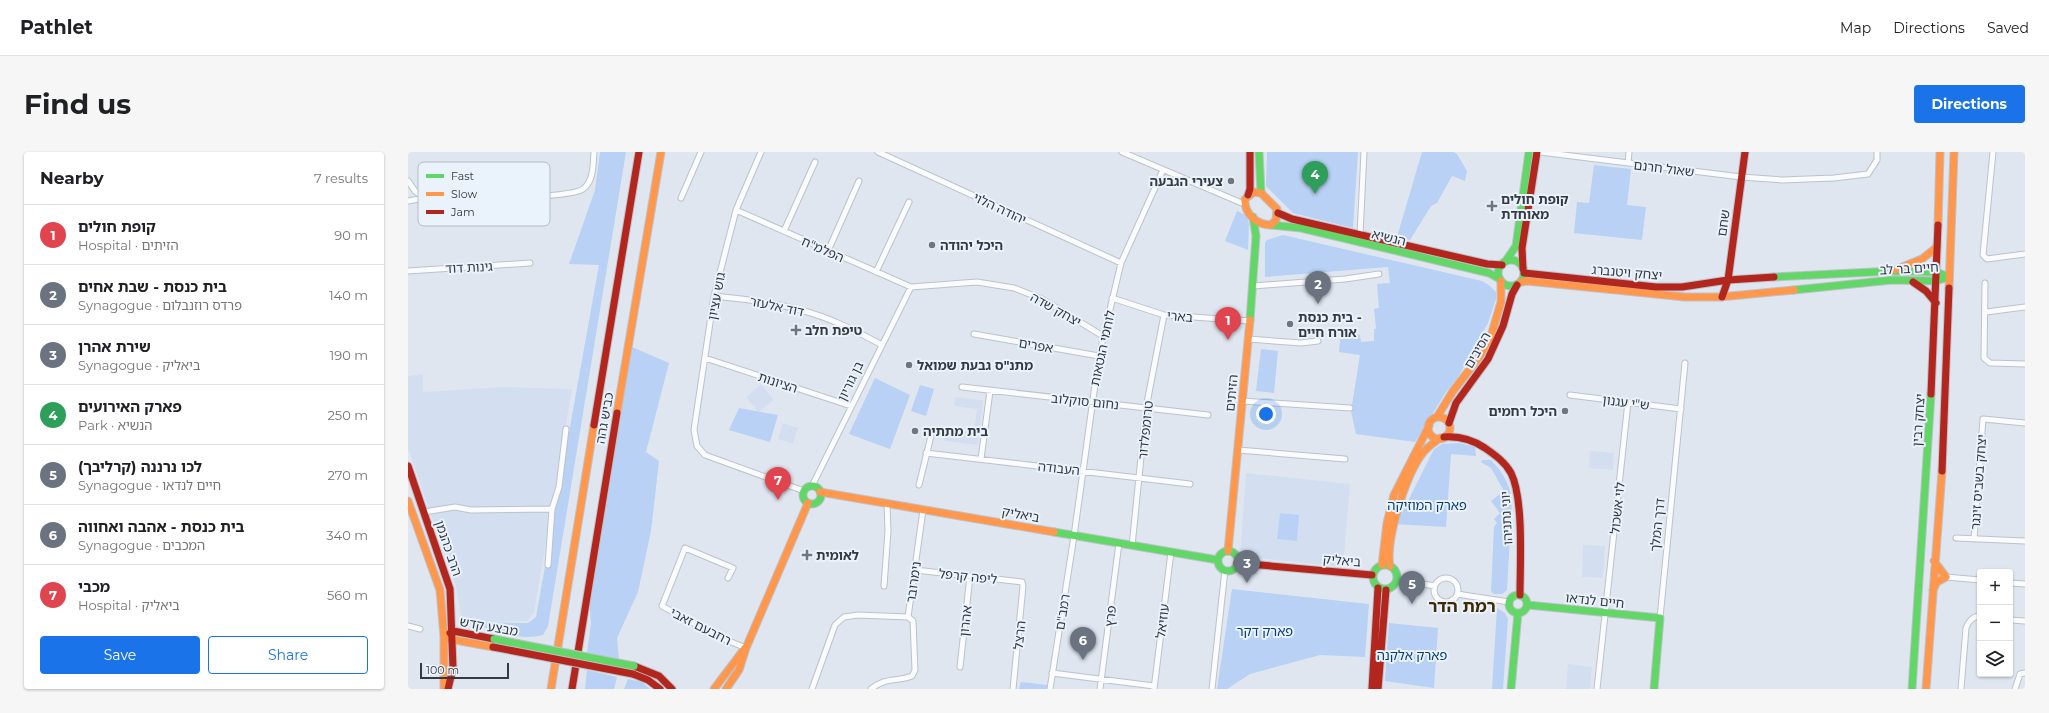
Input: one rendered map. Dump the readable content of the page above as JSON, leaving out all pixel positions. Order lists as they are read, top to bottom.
{
  "streets": {
    "main road": [
      "שחם",
      "הנשיא",
      "חיים בר לב",
      "יצחק ויטנברג",
      "הסיבים",
      "הזיתים",
      "כביש גהה",
      "יצחק רבין",
      "ביאליק",
      "יוני נתניהו",
      "דרך המלך",
      "הרב כהנמן",
      "חיים לנדאו",
      "מבצע קדש"
    ],
    "street": [
      "שאול חרנם",
      "יהודה הלוי",
      "הפלמ\"ח",
      "גינות דוד",
      "גוש עציון",
      "דוד אלעזר",
      "יצחק שדה",
      "בארי",
      "אפרים",
      "לוחמי הגטאות",
      "בן גוריון",
      "הציונות",
      "נחום סוקלוב",
      "ש\"י עגנון",
      "טרומפלדור",
      "העבודה",
      "יצחק בשביס זינגר",
      "לוי אשכול",
      "ליפה קרפל",
      "נימרובר",
      "רמב\"ם",
      "פרץ",
      "אהרון",
      "עוזיאל",
      "רחבעם זאבי",
      "הרצל"
    ]
  },
  "crossings": [
    ["שאול חרנם", "שחם"],
    ["יהודה הלוי", "לוחמי הגטאות"],
    ["שחם", "חיים בר לב"],
    ["שחם", "יצחק ויטנברג"],
    ["הנשיא", "חיים בר לב"],
    ["הנשיא", "יצחק ויטנברג"],
    ["הנשיא", "הסיבים"],
    ["הנשיא", "הזיתים"],
    ["הפלמ\"ח", "גוש עציון"],
    ["הפלמ\"ח", "יצחק שדה"],
    ["הפלמ\"ח", "בן גוריון"],
    ["חיים בר לב", "יצחק ויטנברג"],
    ["חיים בר לב", "הסיבים"],
    ["חיים בר לב", "יצחק רבין"],
    ["יצחק ויטנברג", "הסיבים"],
    ["גוש עציון", "דוד אלעזר"],
    ["גוש עציון", "בן גוריון"],
    ["גוש עציון", "הציונות"],
    ["גוש עציון", "ביאליק"],
    ["דוד אלעזר", "בן גוריון"],
    ["יצחק שדה", "לוחמי הגטאות"],
    ["יצחק שדה", "בן גוריון"],
    ["בארי", "לוחמי הגטאות"],
    ["בארי", "הזיתים"],
    ["בארי", "טרומפלדור"],
    ["אפרים", "לוחמי הגטאות"],
    ["לוחמי הגטאות", "נחום סוקלוב"],
    ["לוחמי הגטאות", "העבודה"],
    ["לוחמי הגטאות", "ביאליק"],
    ["לוחמי הגטאות", "רמב\"ם"],
    ["הסיבים", "יוני נתניהו"],
    ["בן גוריון", "הציונות"],
    ["בן גוריון", "ביאליק"],
    ["הזיתים", "ביאליק"],
    ["נחום סוקלוב", "טרומפלדור"],
    ["ש\"י עגנון", "לוי אשכול"],
    ["ש\"י עגנון", "דרך המלך"],
    ["טרומפלדור", "העבודה"],
    ["טרומפלדור", "ביאליק"],
    ["לוי אשכול", "חיים לנדאו"],
    ["ביאליק", "נימרובר"],
    ["ביאליק", "רמב\"ם"],
    ["ביאליק", "פרץ"],
    ["ביאליק", "עוזיאל"],
    ["יוני נתניהו", "חיים לנדאו"],
    ["דרך המלך", "חיים לנדאו"],
    ["הרב כהנמן", "מבצע קדש"],
    ["ליפה קרפל", "נימרובר"],
    ["ליפה קרפל", "אהרון"],
    ["ליפה קרפל", "הרצל"]
  ],
  "districts": ["רמת הדר"],
  "parks": ["פארק המוזיקה", "פארק דקר", "פארק אלקנה"],
  "places": {
    "other": [
      "צעירי הגבעה",
      "היכל יהודה",
      "בית כנסת - אורח חיים",
      "מתנ\"ס גבעת שמואל",
      "היכל רחמים",
      "בית מתתיה"
    ],
    "health": ["קופת חולים מאוחדת", "טיפת חלב", "לאומית"]
  },
  "legend": ["Fast", "Slow", "Jam"],
  "scale_bar": "100 m",
  "page": {
    "header": "Pathlet",
    "nav": ["Map", "Directions", "Saved"],
    "buttons": [
      "Directions",
      ["Save", "Share"]
    ],
    "title": "Find us",
    "heading": ["Nearby", "7 results"],
    "pins": [
      "4",
      "2",
      "1",
      "7",
      "3",
      "5",
      "6"
    ],
    "list": [
      {
        "mark": "1",
        "name": "קופת חולים",
        "note": "Hospital · הזיתים",
        "value": "90 m"
      },
      {
        "mark": "2",
        "name": "בית כנסת - שבת אחים",
        "note": "Synagogue · פרדס רוזנבלום",
        "value": "140 m"
      },
      {
        "mark": "3",
        "name": "שירת אהרן",
        "note": "Synagogue · ביאליק",
        "value": "190 m"
      },
      {
        "mark": "4",
        "name": "פארק האירועים",
        "note": "Park · הנשיא",
        "value": "250 m"
      },
      {
        "mark": "5",
        "name": "לכו נרננה (קרליבך)",
        "note": "Synagogue · חיים לנדאו",
        "value": "270 m"
      },
      {
        "mark": "6",
        "name": "בית כנסת - אהבה ואחווה",
        "note": "Synagogue · המכבים",
        "value": "340 m"
      },
      {
        "mark": "7",
        "name": "מכבי",
        "note": "Hospital · ביאליק",
        "value": "560 m"
      }
    ],
    "map_buttons": ["+", "−"],
    "scale": "100 m"
  }
}
